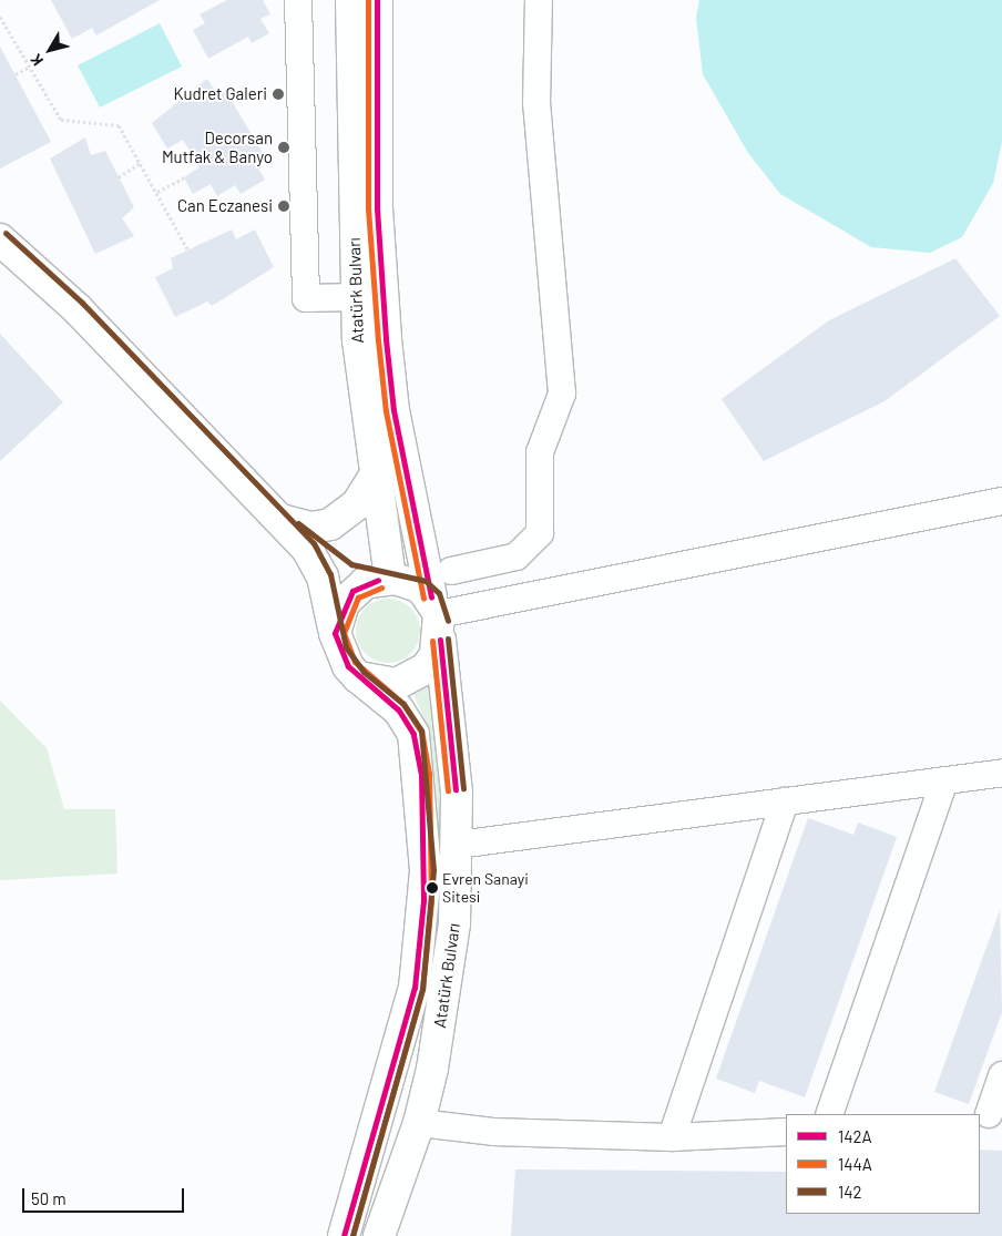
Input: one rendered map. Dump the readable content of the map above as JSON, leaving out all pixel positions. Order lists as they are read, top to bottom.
{
  "streets": {
    "main road": ["Atatürk Bulvarı"]
  },
  "places": [
    "Kudret Galeri",
    "Decorsan Mutfak & Banyo",
    "Can Eczanesi",
    "Evren Sanayi Sitesi"
  ],
  "lines": ["transit line 142A", "transit line 144A", "transit line 142"],
  "legend": ["142A", "144A", "142"],
  "scale_bar": "50 m",
  "north": "bottom left"
}
